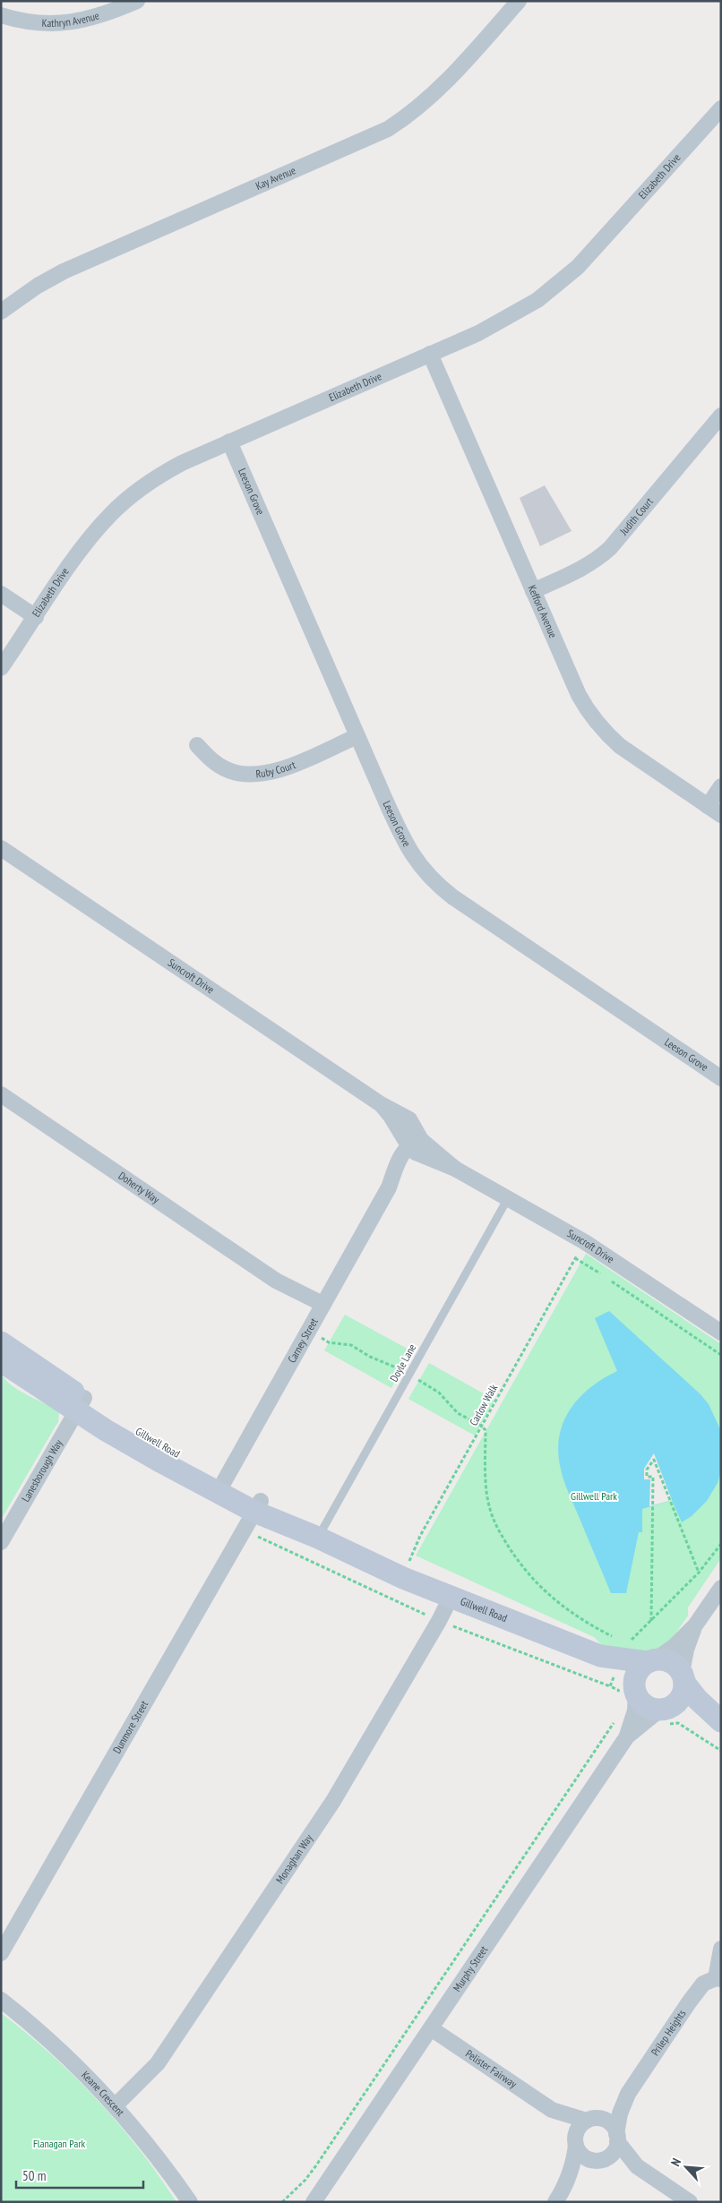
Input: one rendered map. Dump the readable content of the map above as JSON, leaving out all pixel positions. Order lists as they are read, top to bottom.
{
  "streets": {
    "street": [
      "Kathryn Avenue",
      "Elizabeth Drive",
      "Kay Avenue",
      "Leeson Grove",
      "Judith Court",
      "Kefford Avenue",
      "Ruby Court",
      "Suncroft Drive",
      "Doherty Way",
      "Carney Street",
      "Gillwell Road",
      "Lanesborough Way",
      "Dunmore Street",
      "Monaghan Way",
      "Murphy Street",
      "Prilep Heights",
      "Pelister Fairway",
      "Keane Crescent"
    ],
    "lane": ["Doyle Lane"],
    "path": ["Carlow Walk"]
  },
  "crossings": [
    ["Elizabeth Drive", "Leeson Grove"],
    ["Elizabeth Drive", "Kefford Avenue"],
    ["Leeson Grove", "Ruby Court"],
    ["Judith Court", "Kefford Avenue"],
    ["Suncroft Drive", "Carney Street"],
    ["Suncroft Drive", "Doyle Lane"],
    ["Suncroft Drive", "Carlow Walk"],
    ["Doherty Way", "Carney Street"],
    ["Carney Street", "Gillwell Road"],
    ["Doyle Lane", "Gillwell Road"],
    ["Carlow Walk", "Gillwell Road"],
    ["Gillwell Road", "Lanesborough Way"],
    ["Gillwell Road", "Dunmore Street"],
    ["Gillwell Road", "Monaghan Way"],
    ["Gillwell Road", "Murphy Street"],
    ["Monaghan Way", "Keane Crescent"],
    ["Murphy Street", "Pelister Fairway"]
  ],
  "parks": ["Gillwell Park", "Flanagan Park"],
  "scale_bar": "50 m",
  "north": "top left"
}
